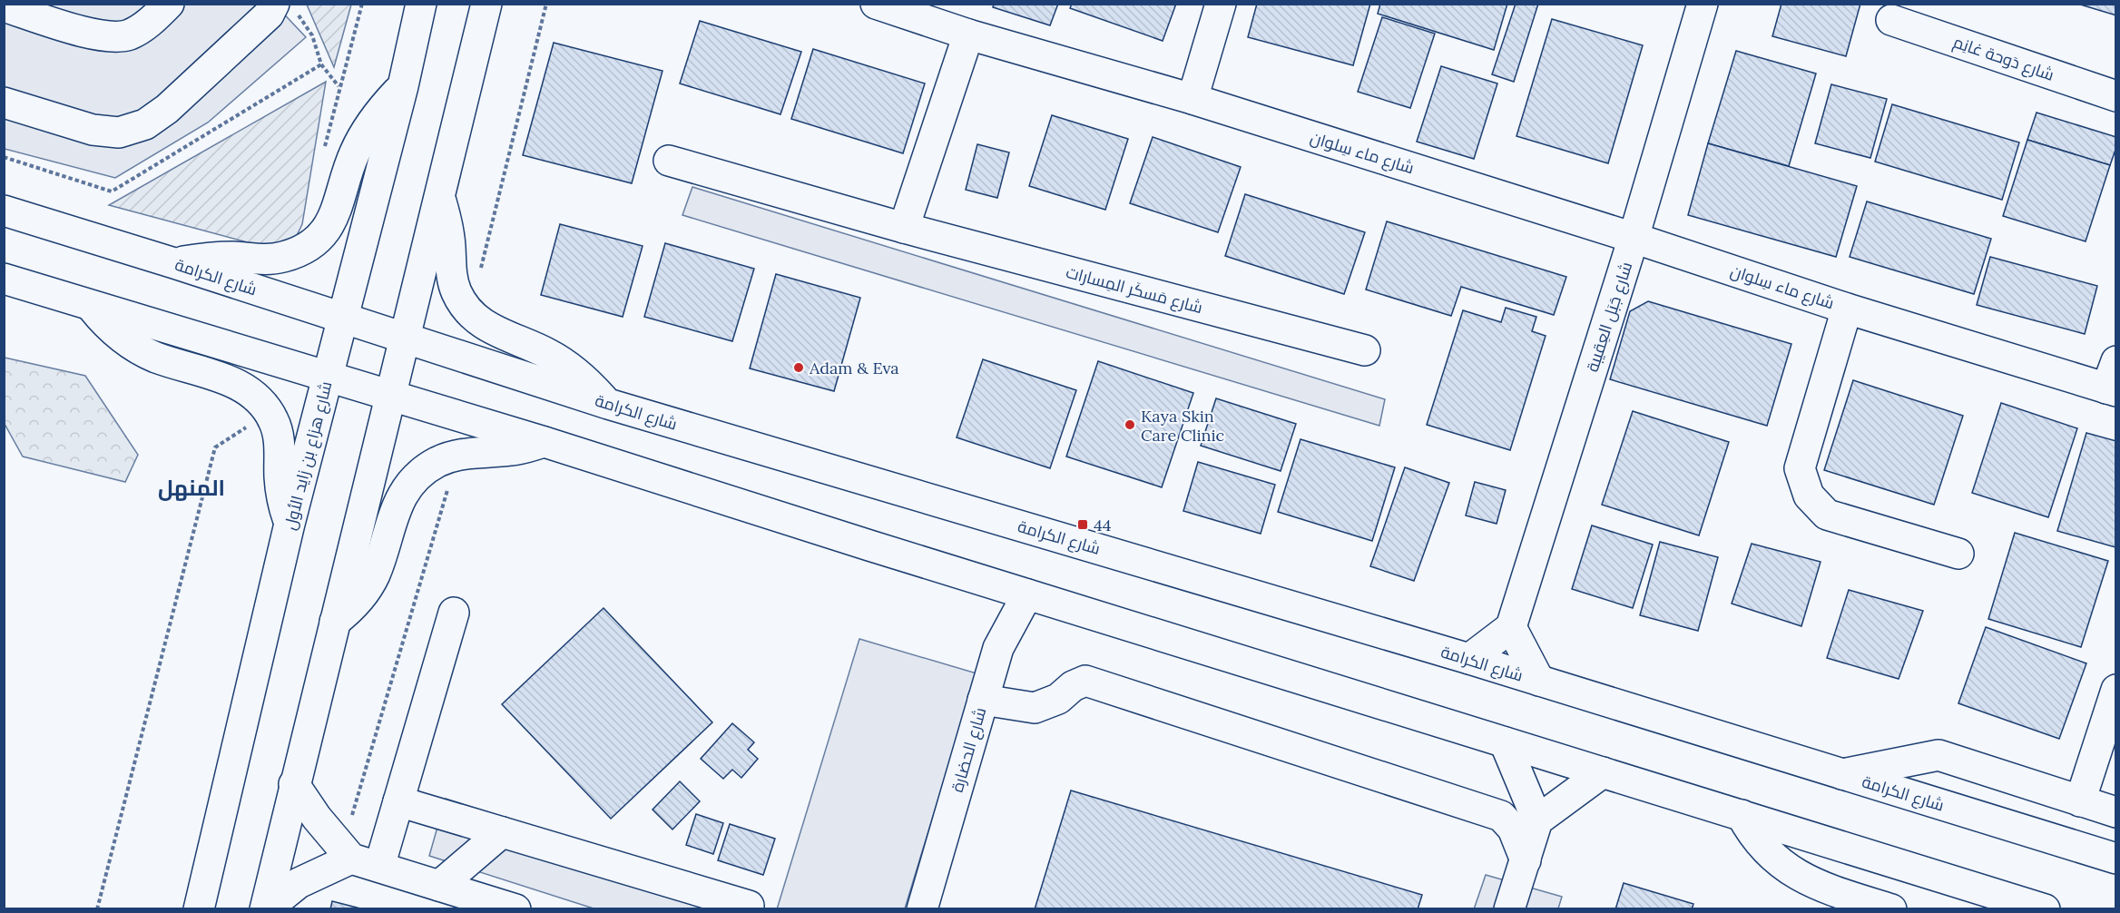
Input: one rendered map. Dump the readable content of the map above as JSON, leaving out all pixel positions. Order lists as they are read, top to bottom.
{
  "streets": {
    "main road": [
      "شارع دَوحة غانِم",
      "شارع ماء سِلوان",
      "شارع الكرامة",
      "شارع مَسكَر المِسارات",
      "شارع جَبَل العِقيبة",
      "شارع هزاع بن زايد الأول",
      "شارع الحضارة"
    ]
  },
  "crossings": [
    ["شارع ماء سِلوان", "شارع جَبَل العِقيبة"],
    ["شارع الكرامة", "شارع هزاع بن زايد الأول"]
  ],
  "districts": ["المنهل"],
  "places": {
    "other": ["Adam & Eva", "Kaya Skin Care Clinic"],
    "transit": ["44"]
  }
}
